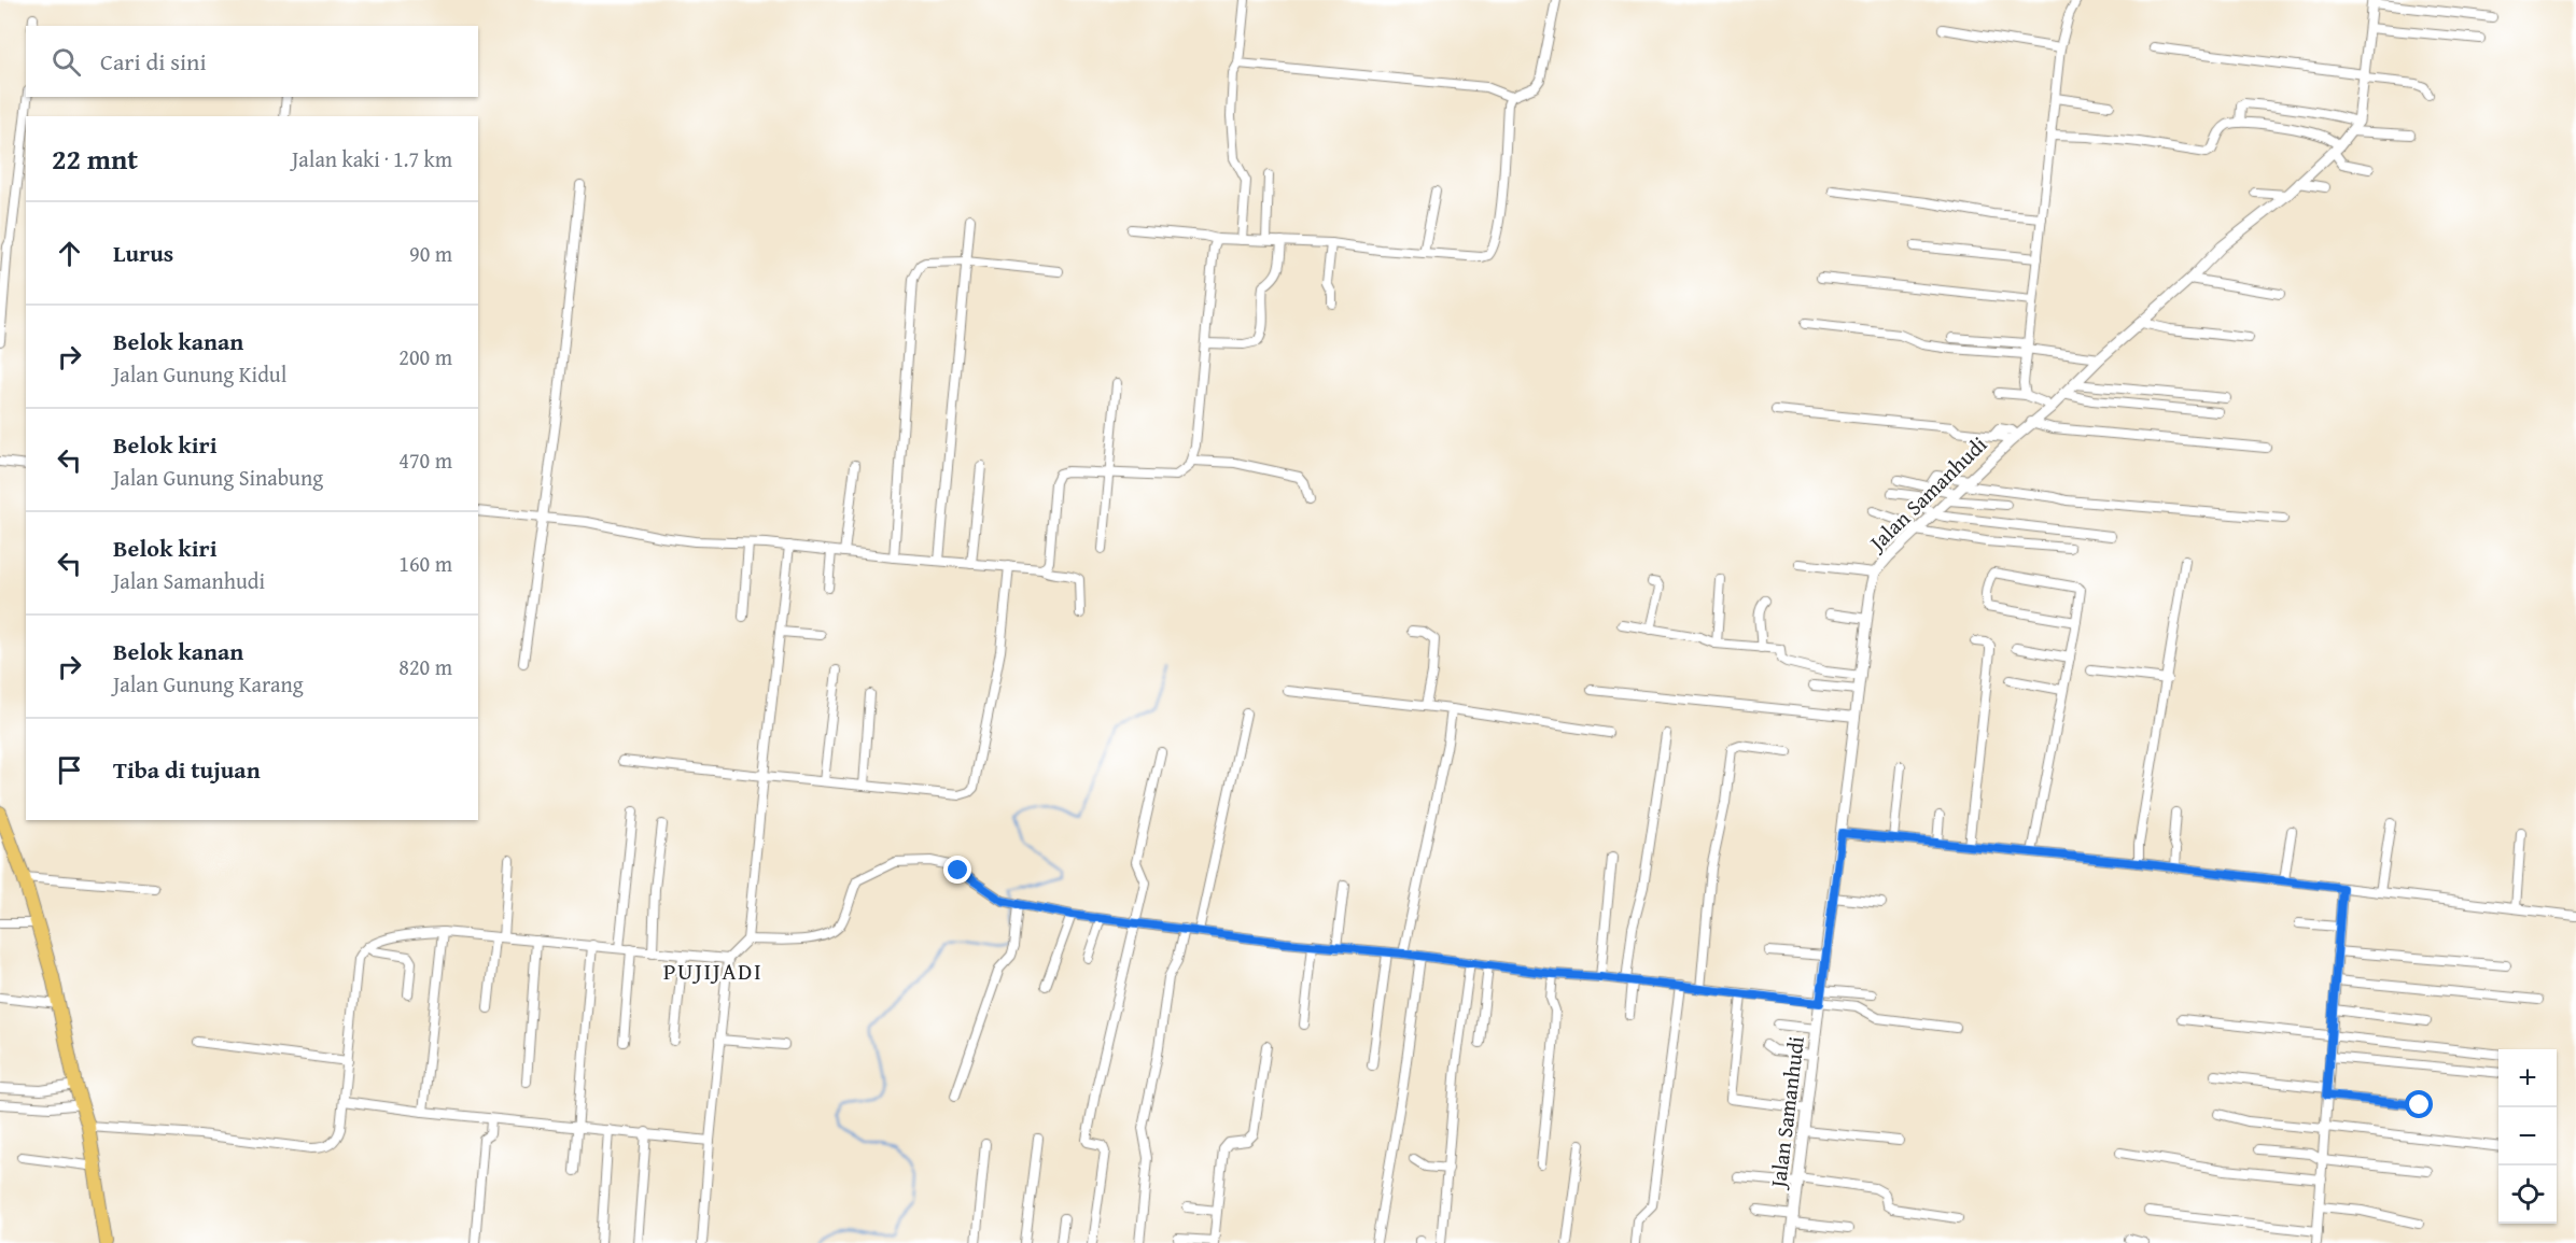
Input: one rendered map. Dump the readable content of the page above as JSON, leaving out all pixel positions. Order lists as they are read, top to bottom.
{
  "streets": {
    "street": ["Jalan Samanhudi"]
  },
  "districts": ["PUJIJADI"],
  "page": {
    "search": "Cari di sini",
    "heading": ["22 mnt", "Jalan kaki · 1.7 km"],
    "list": [
      ["Lurus", "90 m"],
      ["Belok kanan", "Jalan Gunung Kidul", "200 m"],
      ["Belok kiri", "Jalan Gunung Sinabung", "470 m"],
      ["Belok kiri", "Jalan Samanhudi", "160 m"],
      ["Belok kanan", "Jalan Gunung Karang", "820 m"],
      "Tiba di tujuan"
    ],
    "map_buttons": ["+", "−"]
  }
}
